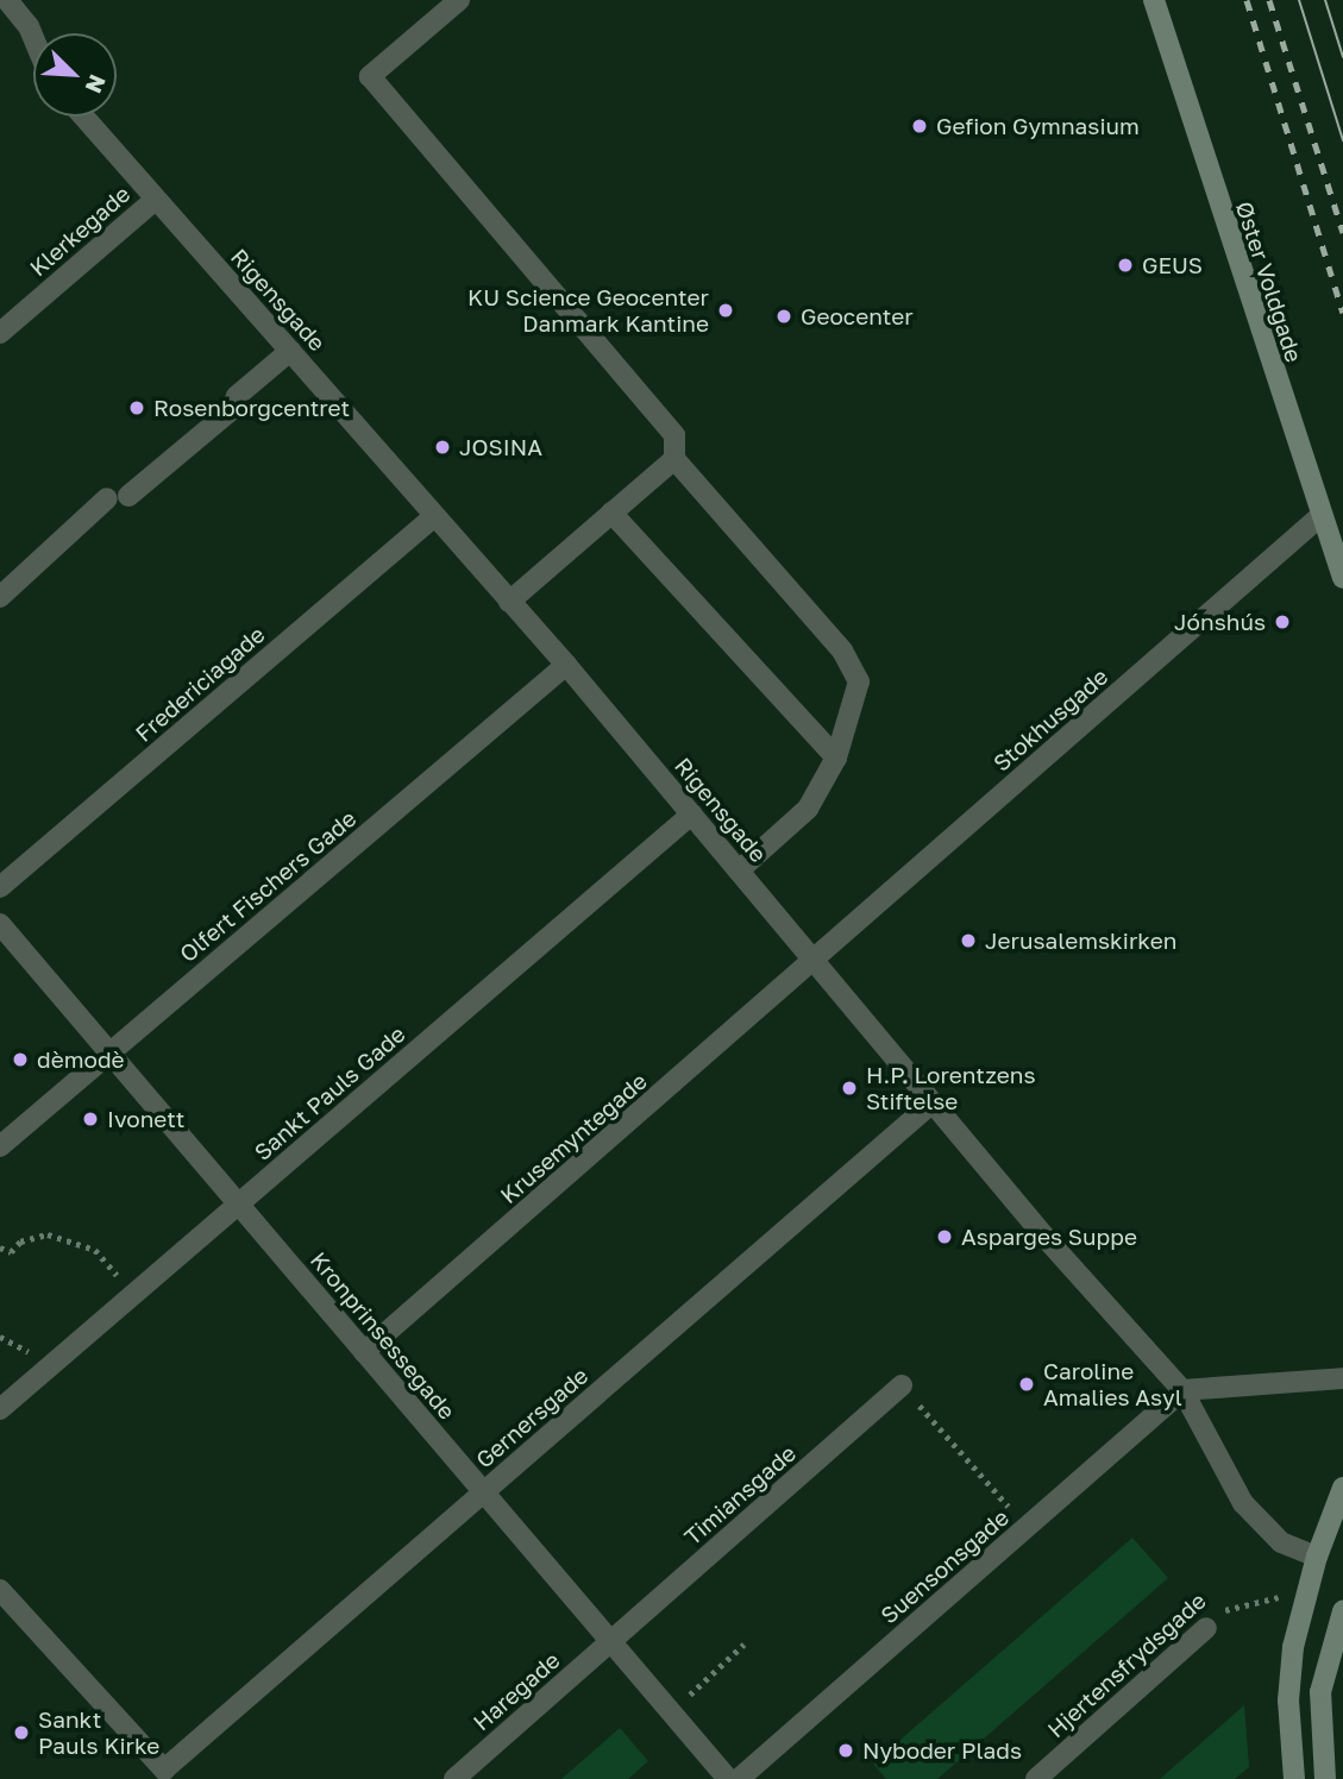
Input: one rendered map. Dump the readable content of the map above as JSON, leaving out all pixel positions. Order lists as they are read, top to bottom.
{
  "streets": {
    "street": [
      "Klerkegade",
      "Øster Voldgade",
      "Rigensgade",
      "Fredericiagade",
      "Stokhusgade",
      "Olfert Fischers Gade",
      "Sankt Pauls Gade",
      "Krusemyntegade",
      "Kronprinsessegade",
      "Gernersgade",
      "Timiansgade",
      "Suensonsgade",
      "Hjertensfrydsgade",
      "Haregade"
    ]
  },
  "crossings": [
    ["Klerkegade", "Rigensgade"],
    ["Øster Voldgade", "Stokhusgade"],
    ["Rigensgade", "Fredericiagade"],
    ["Rigensgade", "Stokhusgade"],
    ["Rigensgade", "Olfert Fischers Gade"],
    ["Rigensgade", "Sankt Pauls Gade"],
    ["Rigensgade", "Krusemyntegade"],
    ["Rigensgade", "Gernersgade"],
    ["Rigensgade", "Suensonsgade"],
    ["Stokhusgade", "Krusemyntegade"],
    ["Olfert Fischers Gade", "Kronprinsessegade"],
    ["Sankt Pauls Gade", "Kronprinsessegade"],
    ["Krusemyntegade", "Kronprinsessegade"],
    ["Kronprinsessegade", "Gernersgade"],
    ["Kronprinsessegade", "Timiansgade"],
    ["Kronprinsessegade", "Haregade"],
    ["Timiansgade", "Haregade"]
  ],
  "places": [
    "Gefion Gymnasium",
    "GEUS",
    "KU Science Geocenter Danmark Kantine",
    "Geocenter",
    "Rosenborgcentret",
    "JOSINA",
    "Jónshús",
    "Jerusalemskirken",
    "dèmodè",
    "H.P. Lorentzens Stiftelse",
    "Ivonett",
    "Asparges Suppe",
    "Caroline Amalies Asyl",
    "Sankt Pauls Kirke",
    "Nyboder Plads"
  ],
  "north": "bottom right"
}
